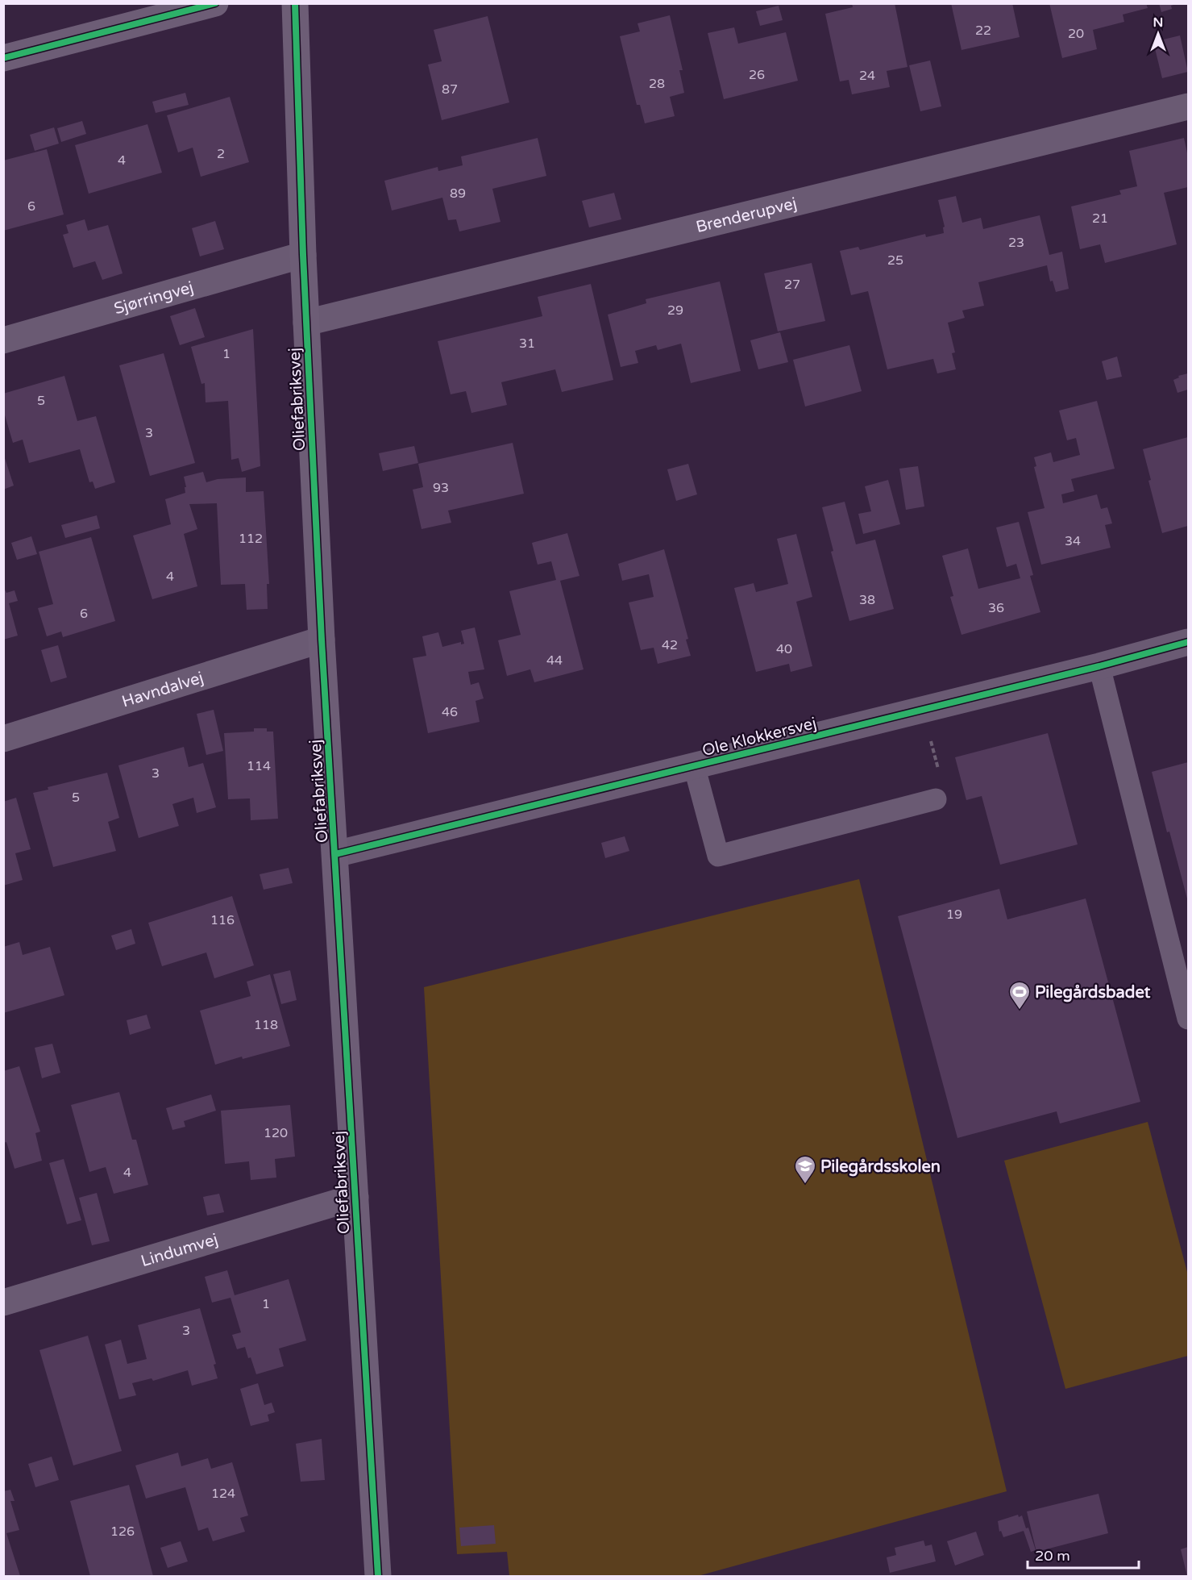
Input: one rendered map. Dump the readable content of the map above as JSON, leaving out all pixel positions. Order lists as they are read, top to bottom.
{
  "streets": {
    "street": [
      "Brenderupvej",
      "Sjørringvej",
      "Oliefabriksvej",
      "Havndalvej",
      "Ole Klokkersvej",
      "Lindumvej"
    ]
  },
  "crossings": [
    ["Brenderupvej", "Oliefabriksvej"],
    ["Sjørringvej", "Oliefabriksvej"],
    ["Oliefabriksvej", "Havndalvej"],
    ["Oliefabriksvej", "Ole Klokkersvej"],
    ["Oliefabriksvej", "Lindumvej"]
  ],
  "places": {
    "sports": ["Pilegårdsbadet"],
    "school or university": ["Pilegårdsskolen"]
  },
  "house_numbers": [
    "22",
    "20",
    "26",
    "24",
    "28",
    "87",
    "2",
    "4",
    "89",
    "6",
    "21",
    "23",
    "25",
    "27",
    "29",
    "31",
    "1",
    "5",
    "3",
    "93",
    "112",
    "34",
    "4",
    "38",
    "36",
    "6",
    "42",
    "40",
    "44",
    "46",
    "114",
    "3",
    "5",
    "19",
    "116",
    "118",
    "120",
    "4",
    "1",
    "3",
    "124",
    "126"
  ],
  "scale_bar": "20 m",
  "north": "top"
}
